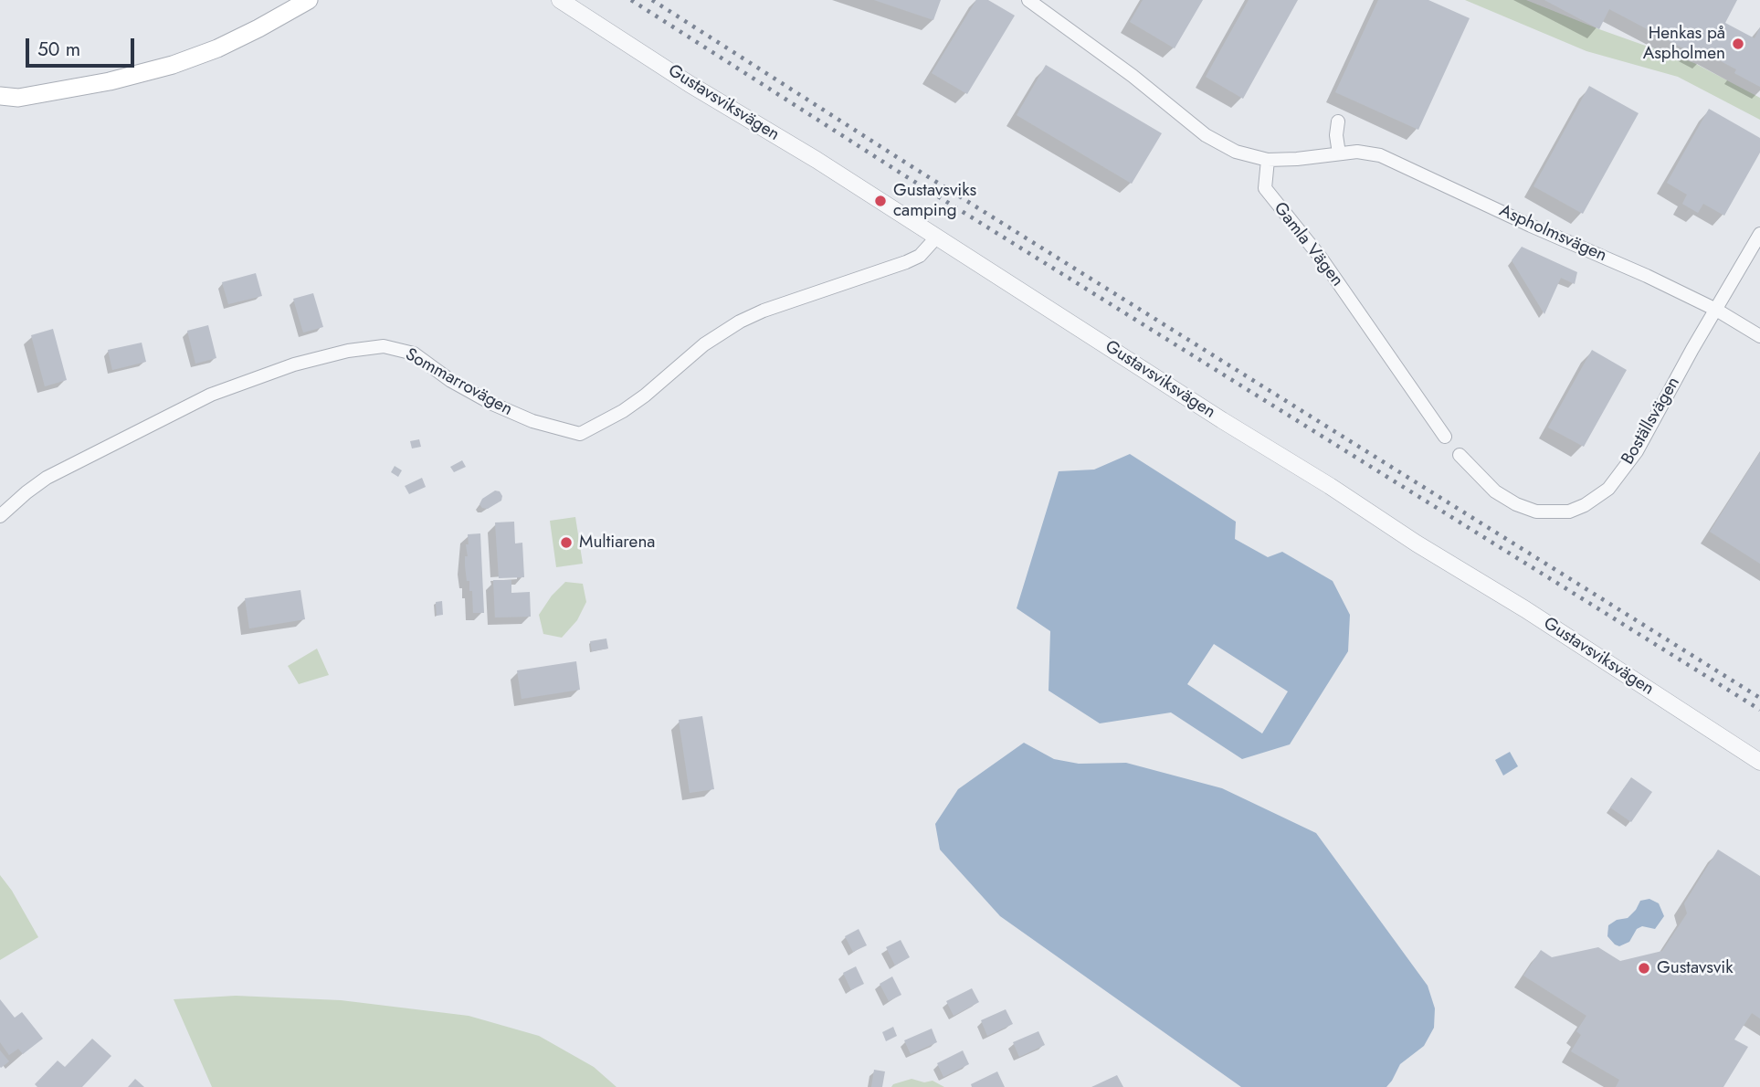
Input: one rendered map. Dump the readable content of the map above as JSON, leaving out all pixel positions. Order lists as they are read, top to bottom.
{
  "streets": {
    "street": [
      "Gustavsviksvägen",
      "Aspholmsvägen",
      "Gamla Vägen",
      "Sommarrovägen",
      "Boställsvägen"
    ]
  },
  "crossings": [
    ["Gustavsviksvägen", "Sommarrovägen"],
    ["Aspholmsvägen", "Gamla Vägen"],
    ["Aspholmsvägen", "Boställsvägen"]
  ],
  "places": [
    "Henkas på Aspholmen",
    "Gustavsviks camping",
    "Multiarena",
    "Gustavsvik"
  ],
  "scale_bar": "50 m"
}
